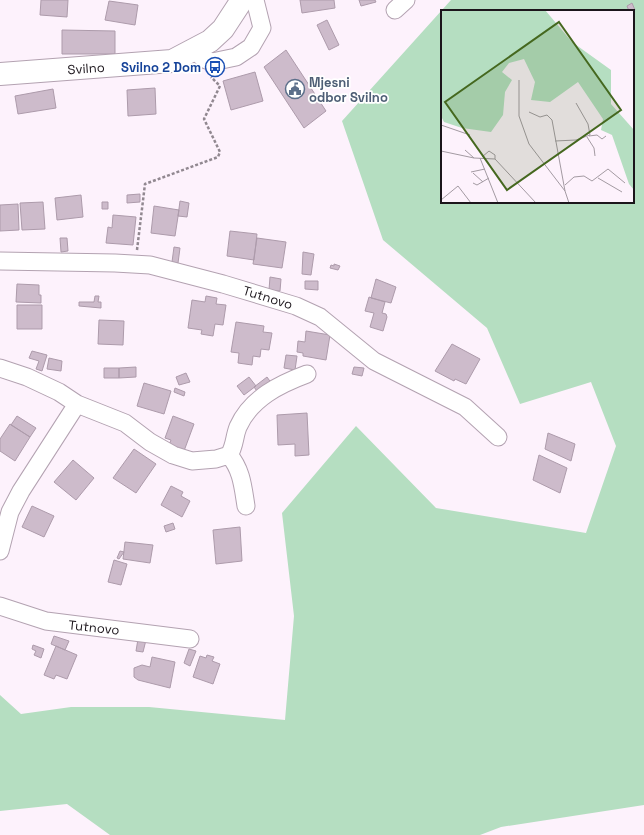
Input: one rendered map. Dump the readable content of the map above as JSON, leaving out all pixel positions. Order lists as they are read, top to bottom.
{
  "streets": {
    "main road": ["Svilno"],
    "street": ["Tutnovo"]
  },
  "places": {
    "bus stop": ["Svilno 2 Dom"],
    "public building": ["Mjesni odbor Svilno"]
  }
}
